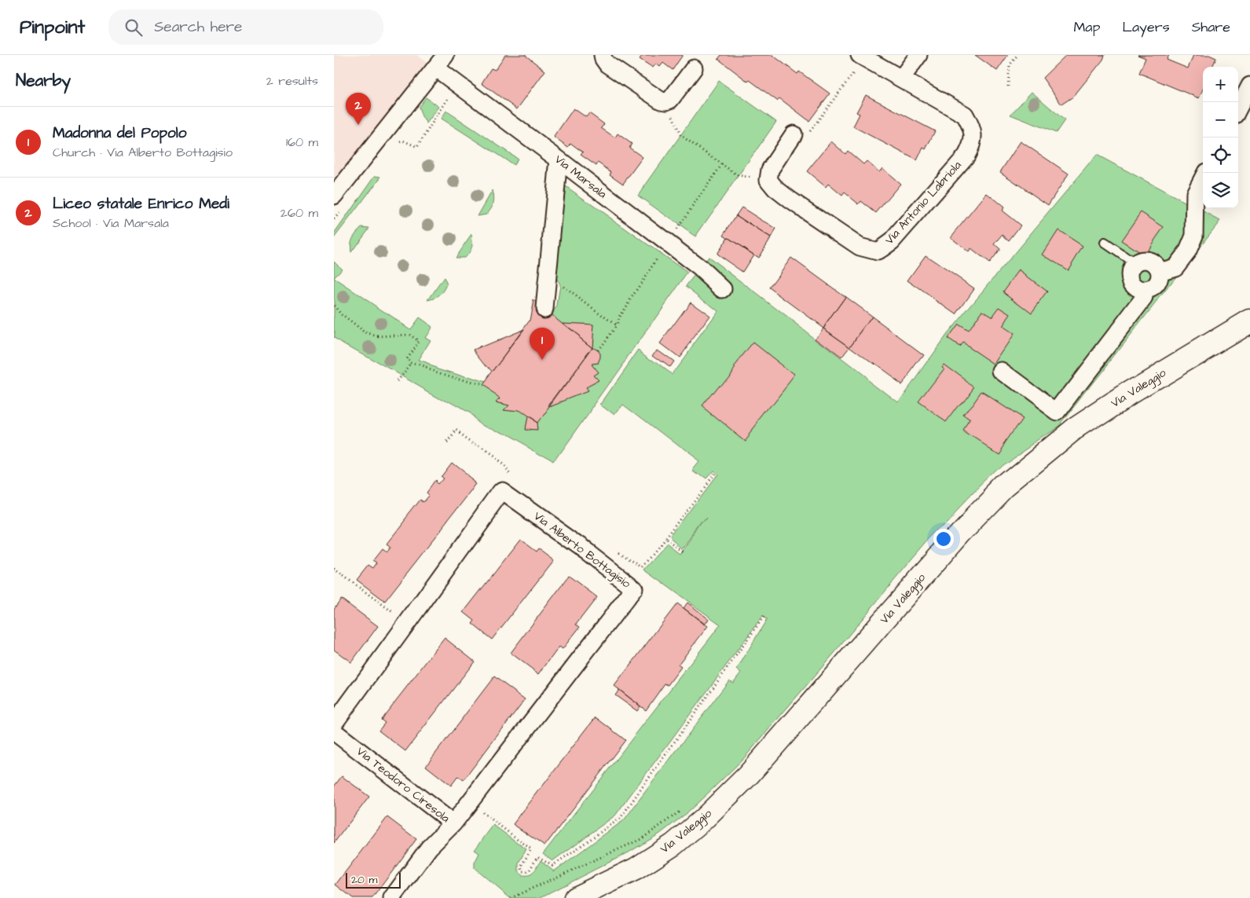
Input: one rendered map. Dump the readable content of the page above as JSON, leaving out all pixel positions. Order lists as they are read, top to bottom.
{
  "streets": {
    "main road": ["Via Valeggio"],
    "street": [
      "Via Marsala",
      "Via Antonio Labriola",
      "Via Alberto Bottagisio",
      "Via Teodoro Ciresola"
    ]
  },
  "crossings": [
    ["Via Alberto Bottagisio", "Via Teodoro Ciresola"]
  ],
  "scale_bar": "20 m",
  "page": {
    "header": "Pinpoint",
    "search": "Search here",
    "nav": ["Map", "Layers", "Share"],
    "heading": ["Nearby", "2 results"],
    "map_buttons": ["+", "−"],
    "pins": ["2", "1"],
    "list": [
      {
        "mark": "1",
        "name": "Madonna del Popolo",
        "note": "Church · Via Alberto Bottagisio",
        "value": "160 m"
      },
      {
        "mark": "2",
        "name": "Liceo statale Enrico Medi",
        "note": "School · Via Marsala",
        "value": "260 m"
      }
    ],
    "scale": "20 m"
  }
}
